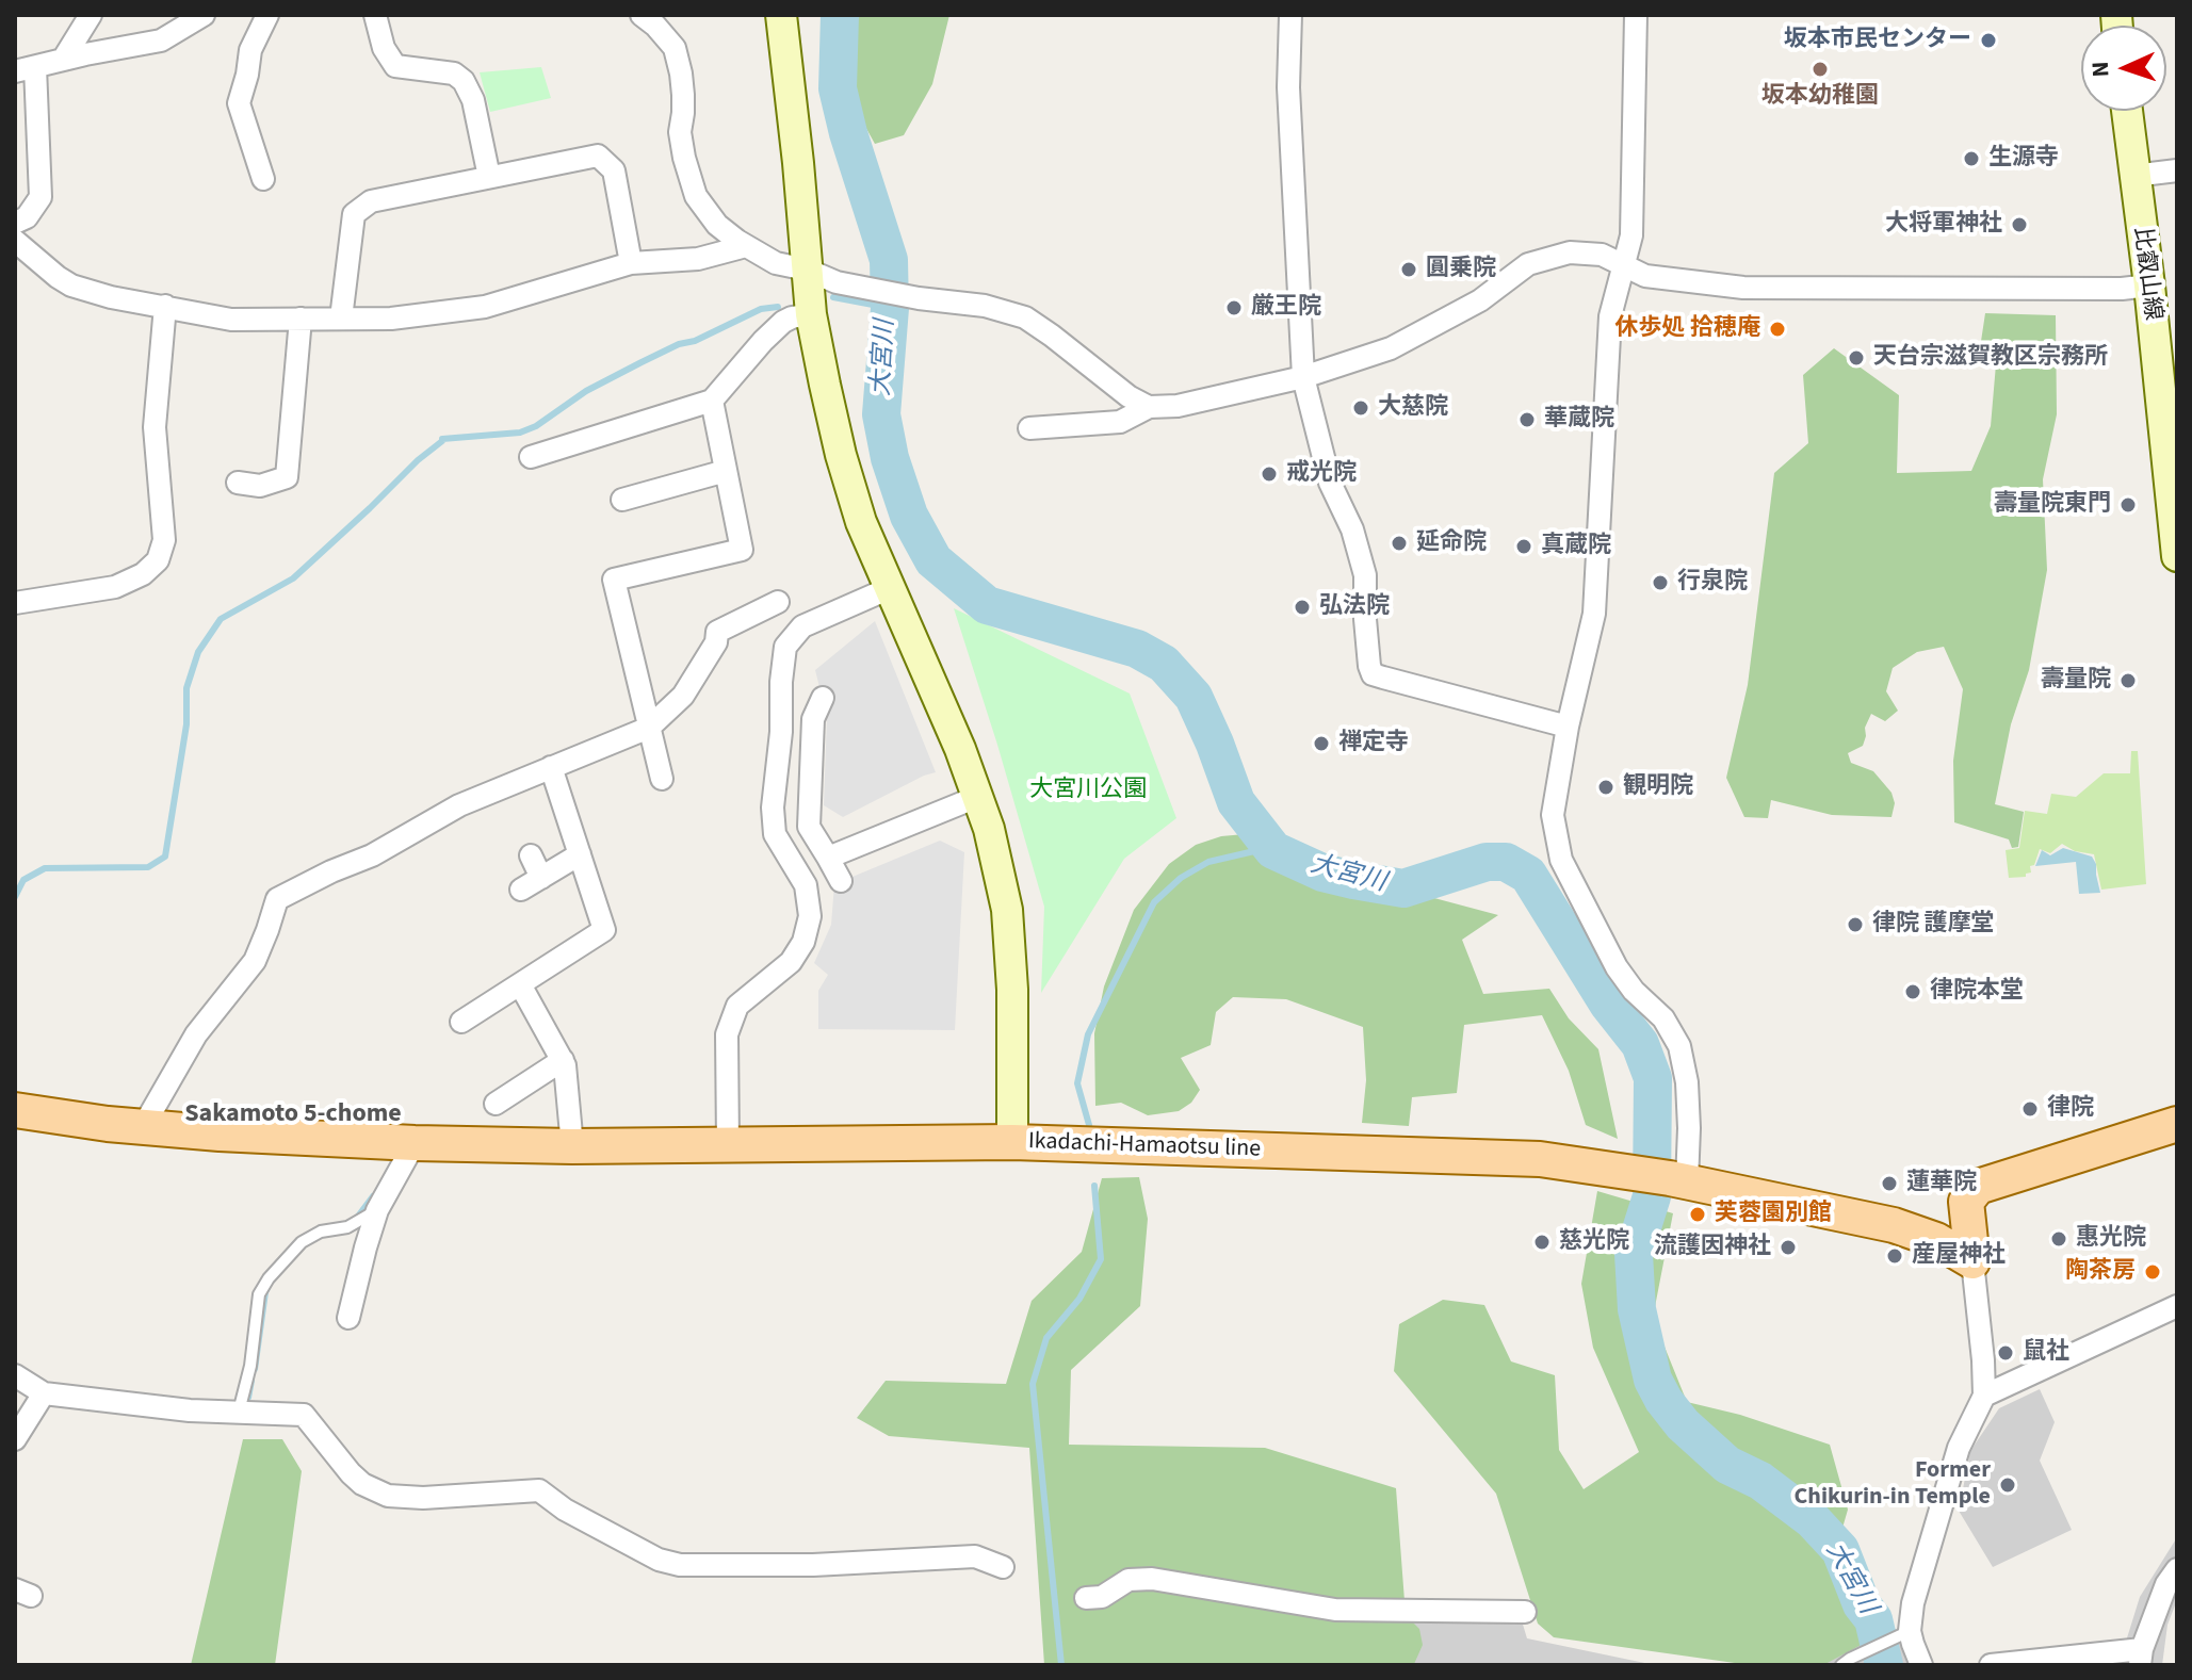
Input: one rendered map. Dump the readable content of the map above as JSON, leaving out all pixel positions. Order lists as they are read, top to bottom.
{
  "streets": {
    "main road": ["Ikadachi-Hamaotsu line"],
    "street": ["比叡山線"]
  },
  "districts": ["Sakamoto 5-chome"],
  "water": ["大宮川"],
  "parks": ["大宮川公園"],
  "places": [
    "坂本市民センター",
    "坂本幼稚園",
    "生源寺",
    "大将軍神社",
    "圓乗院",
    "厳王院",
    "休歩処 拾穂庵",
    "天台宗滋賀教区宗務所",
    "大慈院",
    "華蔵院",
    "戒光院",
    "壽量院東門",
    "延命院",
    "真蔵院",
    "行泉院",
    "弘法院",
    "壽量院",
    "禅定寺",
    "観明院",
    "律院 護摩堂",
    "律院本堂",
    "律院",
    "蓮華院",
    "芙蓉園別館",
    "惠光院",
    "慈光院",
    "流護因神社",
    "産屋神社",
    "陶茶房",
    "鼠社",
    "Former Chikurin-in Temple"
  ],
  "north": "left"
}
